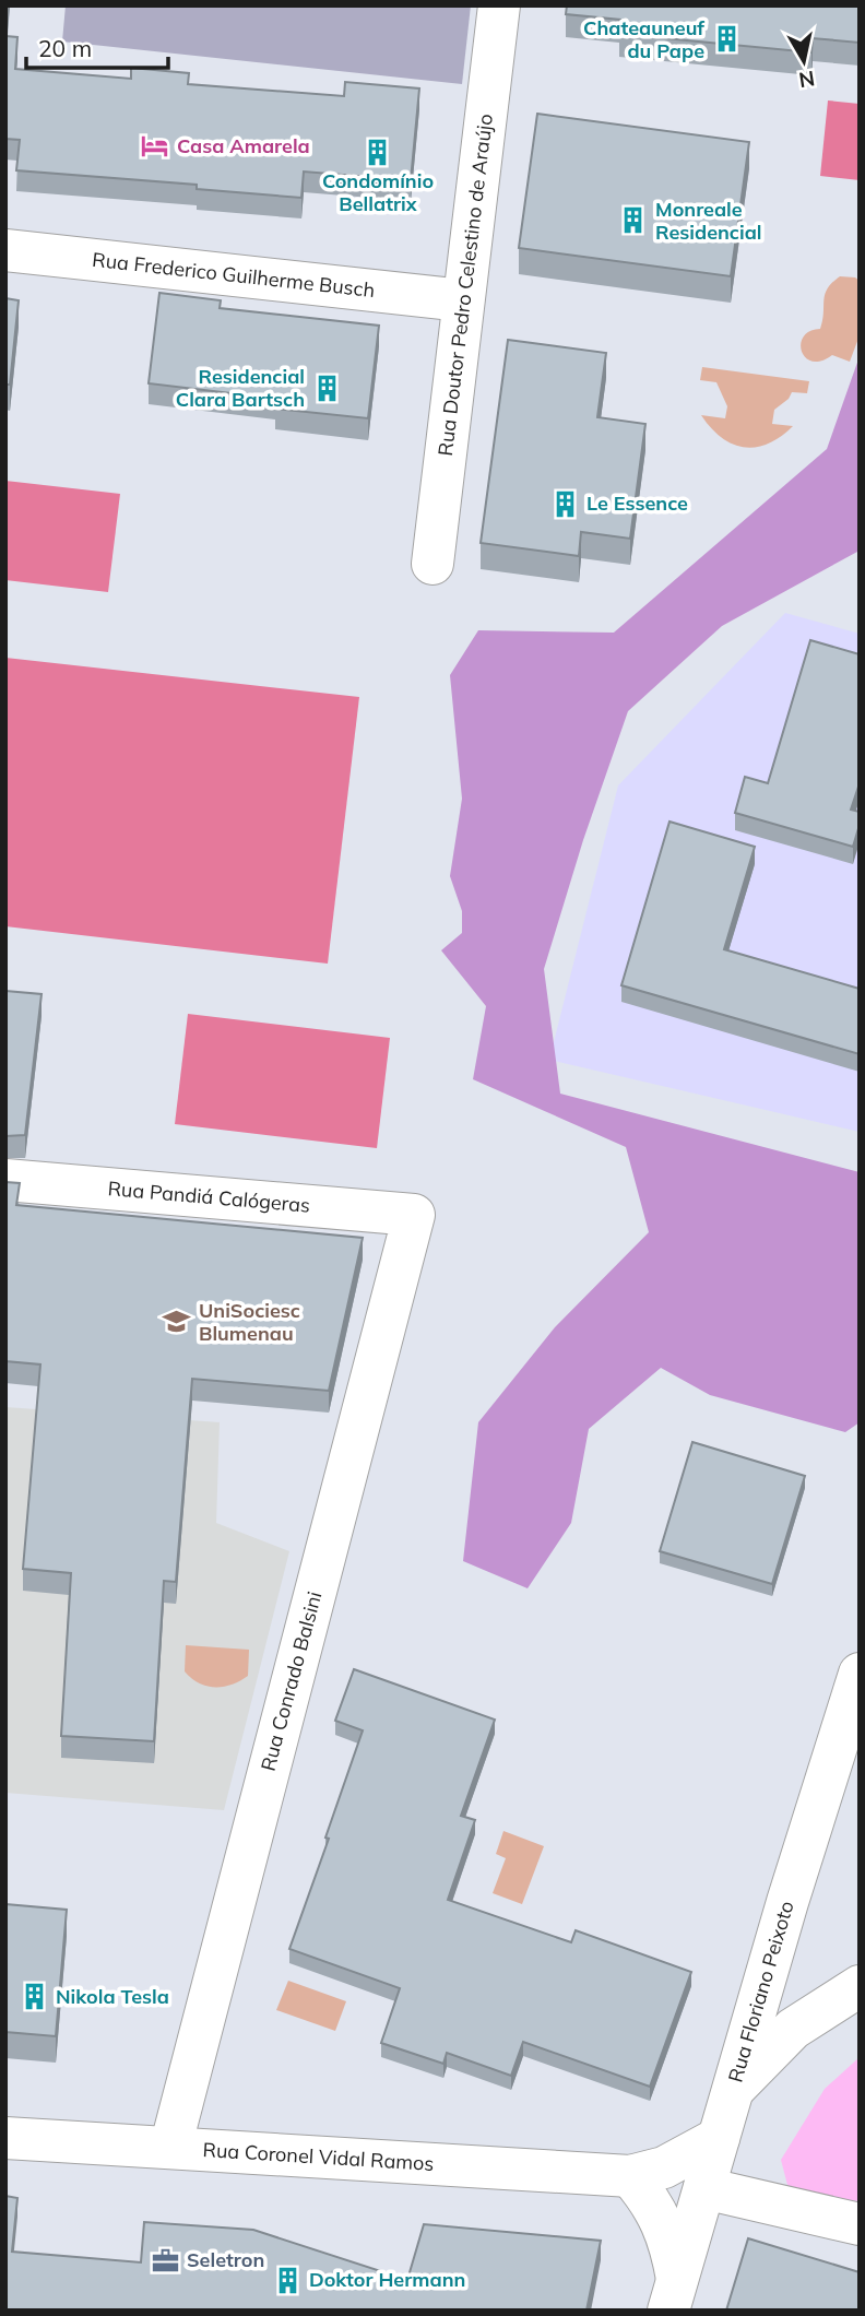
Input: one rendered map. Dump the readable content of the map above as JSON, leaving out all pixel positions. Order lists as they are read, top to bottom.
{
  "streets": {
    "street": [
      "Rua Frederico Guilherme Busch",
      "Rua Doutor Pedro Celestino de Araújo",
      "Rua Pandiá Calógeras",
      "Rua Conrado Balsini",
      "Rua Floriano Peixoto",
      "Rua Coronel Vidal Ramos"
    ]
  },
  "crossings": [
    ["Rua Frederico Guilherme Busch", "Rua Doutor Pedro Celestino de Araújo"],
    ["Rua Pandiá Calógeras", "Rua Conrado Balsini"],
    ["Rua Conrado Balsini", "Rua Coronel Vidal Ramos"],
    ["Rua Floriano Peixoto", "Rua Coronel Vidal Ramos"]
  ],
  "places": {
    "building": [
      "Chateauneuf du Pape",
      "Condomínio Bellatrix",
      "Monreale Residencial",
      "Residencial Clara Bartsch",
      "Le Essence",
      "Nikola Tesla",
      "Doktor Hermann"
    ],
    "hotel": ["Casa Amarela"],
    "school or university": ["UniSociesc Blumenau"],
    "office": ["Seletron"]
  },
  "scale_bar": "20 m",
  "north": "bottom"
}
